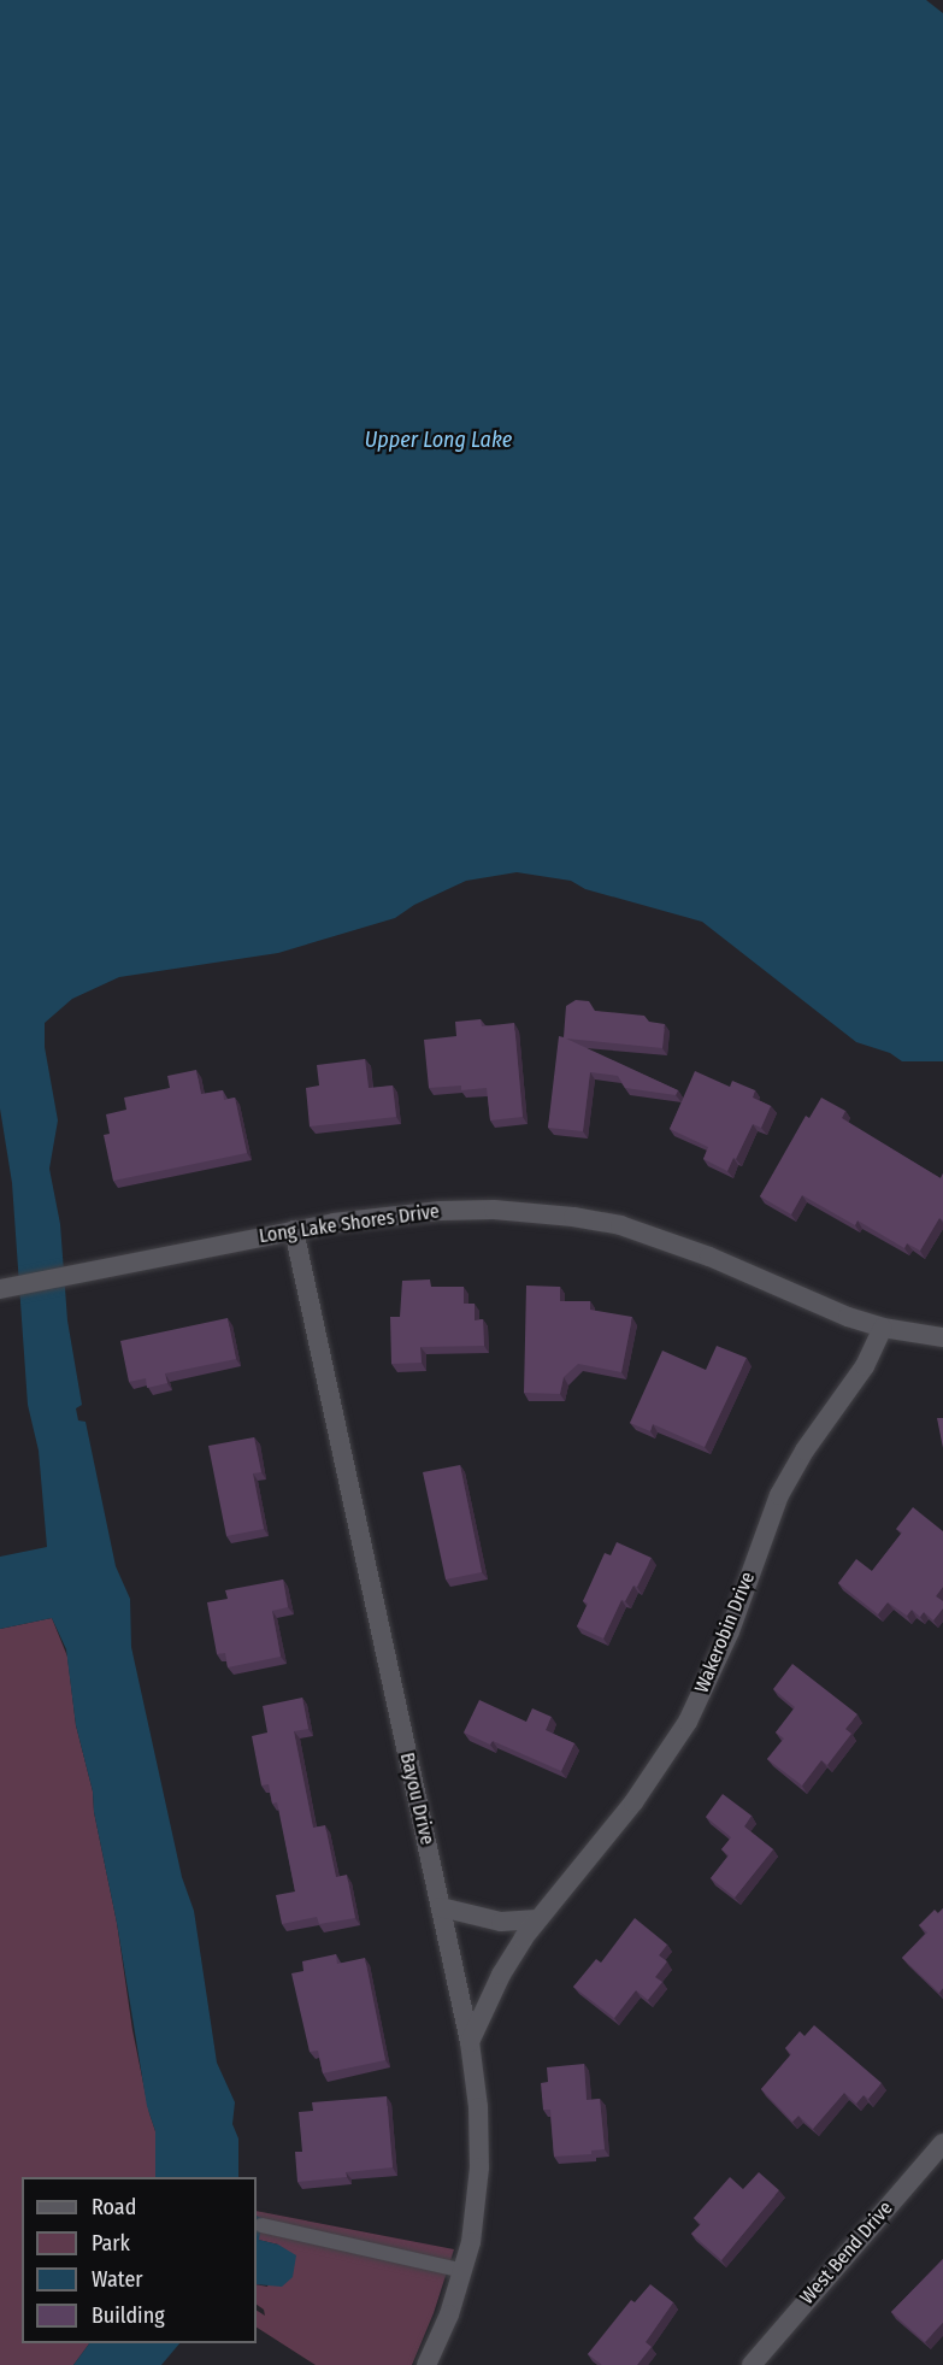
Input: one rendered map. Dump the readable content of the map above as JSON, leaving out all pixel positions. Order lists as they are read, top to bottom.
{
  "streets": {
    "street": [
      "Long Lake Shores Drive",
      "Wakerobin Drive",
      "Bayou Drive",
      "West Bend Drive"
    ]
  },
  "crossings": [
    ["Long Lake Shores Drive", "Wakerobin Drive"],
    ["Long Lake Shores Drive", "Bayou Drive"],
    ["Wakerobin Drive", "Bayou Drive"]
  ],
  "water": ["Upper Long Lake"],
  "legend": [
    "Road",
    "Park",
    "Water",
    "Building"
  ]
}
